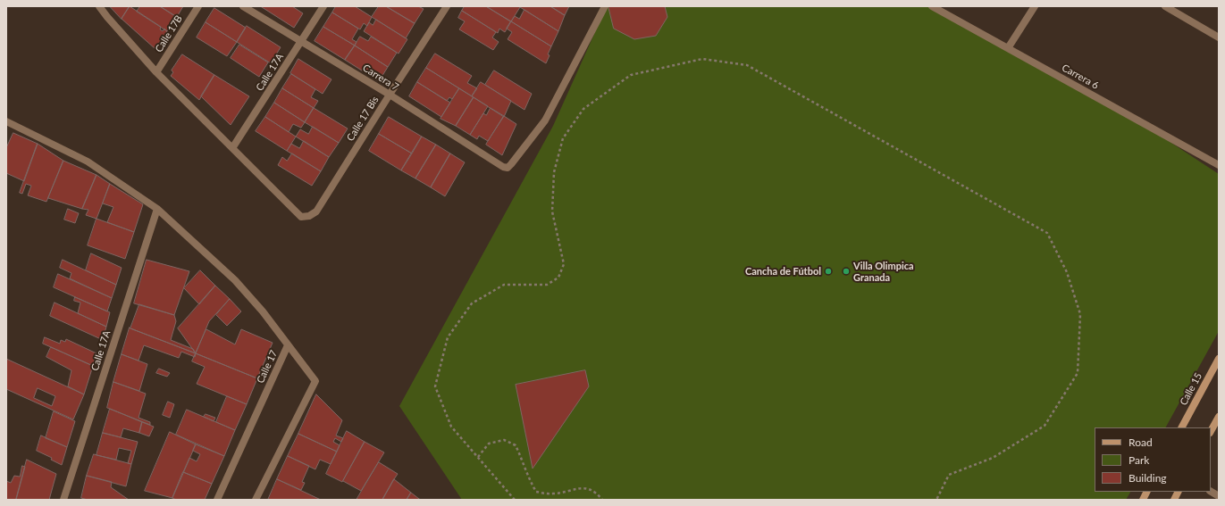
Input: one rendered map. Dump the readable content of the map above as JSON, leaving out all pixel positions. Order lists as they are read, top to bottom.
{
  "streets": {
    "street": [
      "Calle 17B",
      "Calle 17A",
      "Carrera 6",
      "Carrera 7",
      "Calle 17 Bis",
      "Calle 17",
      "Calle 15"
    ]
  },
  "crossings": [
    ["Calle 17A", "Carrera 7"],
    ["Calle 17A", "Calle 17 Bis"],
    ["Carrera 7", "Calle 17 Bis"]
  ],
  "places": ["Cancha de Fútbol", "Villa Olimpica Granada"],
  "legend": ["Road", "Park", "Building"]
}
